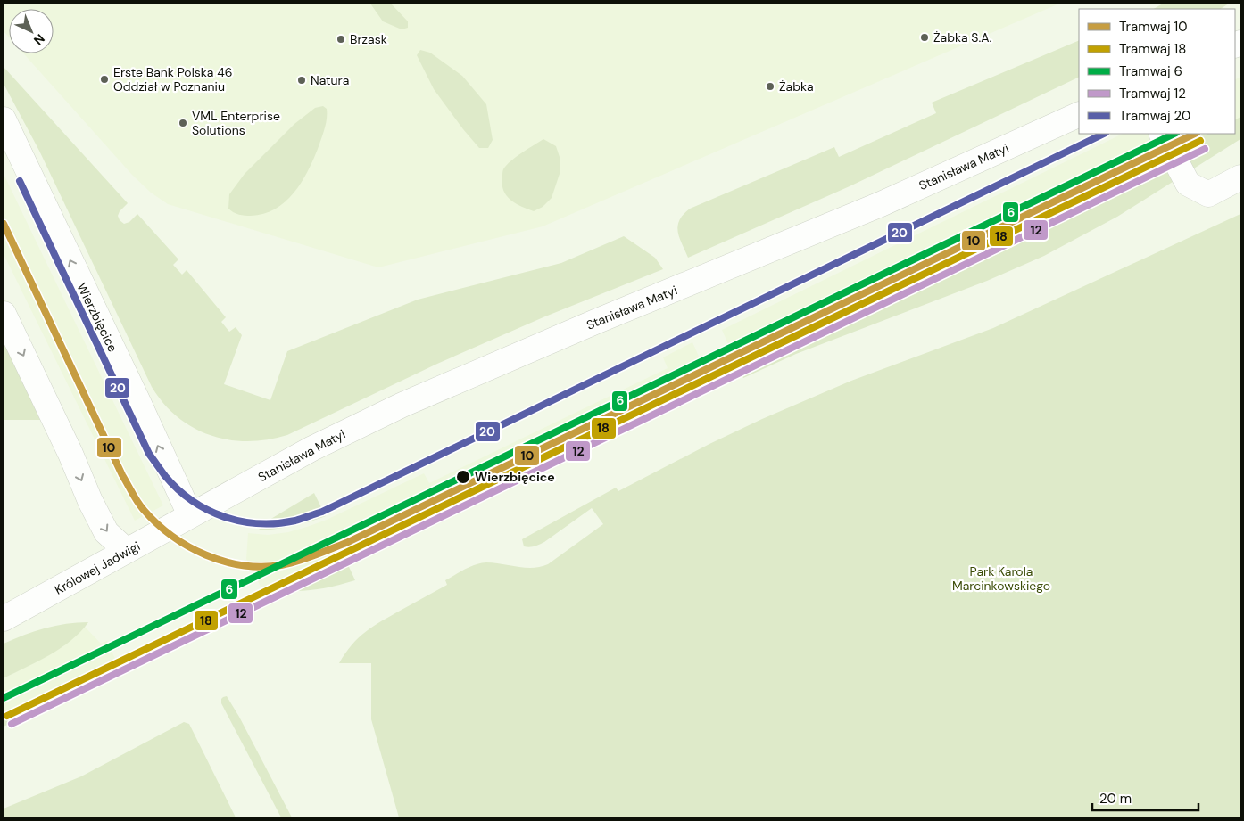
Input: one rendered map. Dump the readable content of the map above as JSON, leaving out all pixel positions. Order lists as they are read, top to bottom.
{
  "streets": {
    "street": ["Stanisława Matyi", "Wierzbięcice", "Królowej Jadwigi"]
  },
  "crossings": [
    ["Stanisława Matyi", "Wierzbięcice"],
    ["Stanisława Matyi", "Królowej Jadwigi"],
    ["Wierzbięcice", "Królowej Jadwigi"]
  ],
  "parks": ["Park Karola Marcinkowskiego"],
  "places": [
    "Żabka S.A.",
    "Brzask",
    "Erste Bank Polska 46 Oddział w Poznaniu",
    "Natura",
    "Żabka",
    "VML Enterprise Solutions",
    "Wierzbięcice"
  ],
  "lines": [
    "tram line 10",
    "tram line 6",
    "tram line 20",
    "tram line 18",
    "tram line 12"
  ],
  "legend": [
    "Tramwaj 10",
    "Tramwaj 18",
    "Tramwaj 6",
    "Tramwaj 12",
    "Tramwaj 20"
  ],
  "scale_bar": "20 m",
  "north": "bottom right"
}
